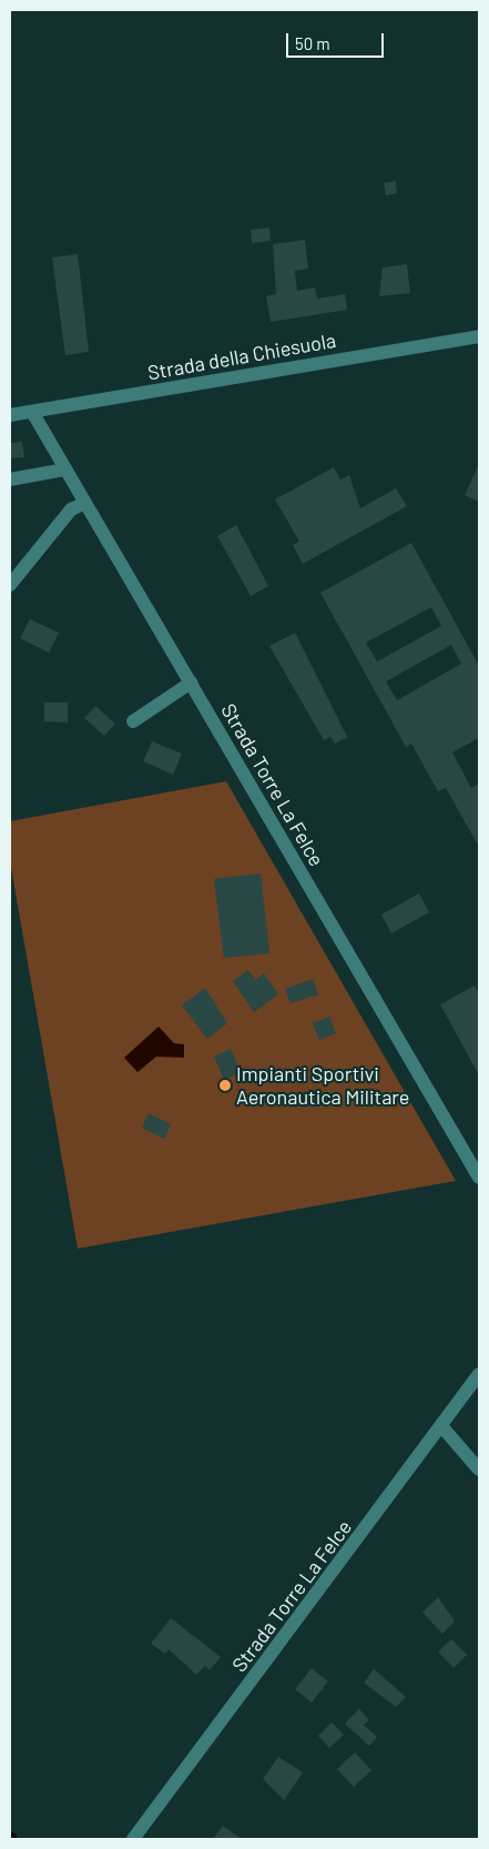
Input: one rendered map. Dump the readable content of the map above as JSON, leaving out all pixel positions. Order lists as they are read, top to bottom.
{
  "streets": {
    "street": ["Strada della Chiesuola", "Strada Torre La Felce"]
  },
  "crossings": [
    ["Strada della Chiesuola", "Strada Torre La Felce"]
  ],
  "places": ["Impianti Sportivi Aeronautica Militare"],
  "scale_bar": "50 m"
}
